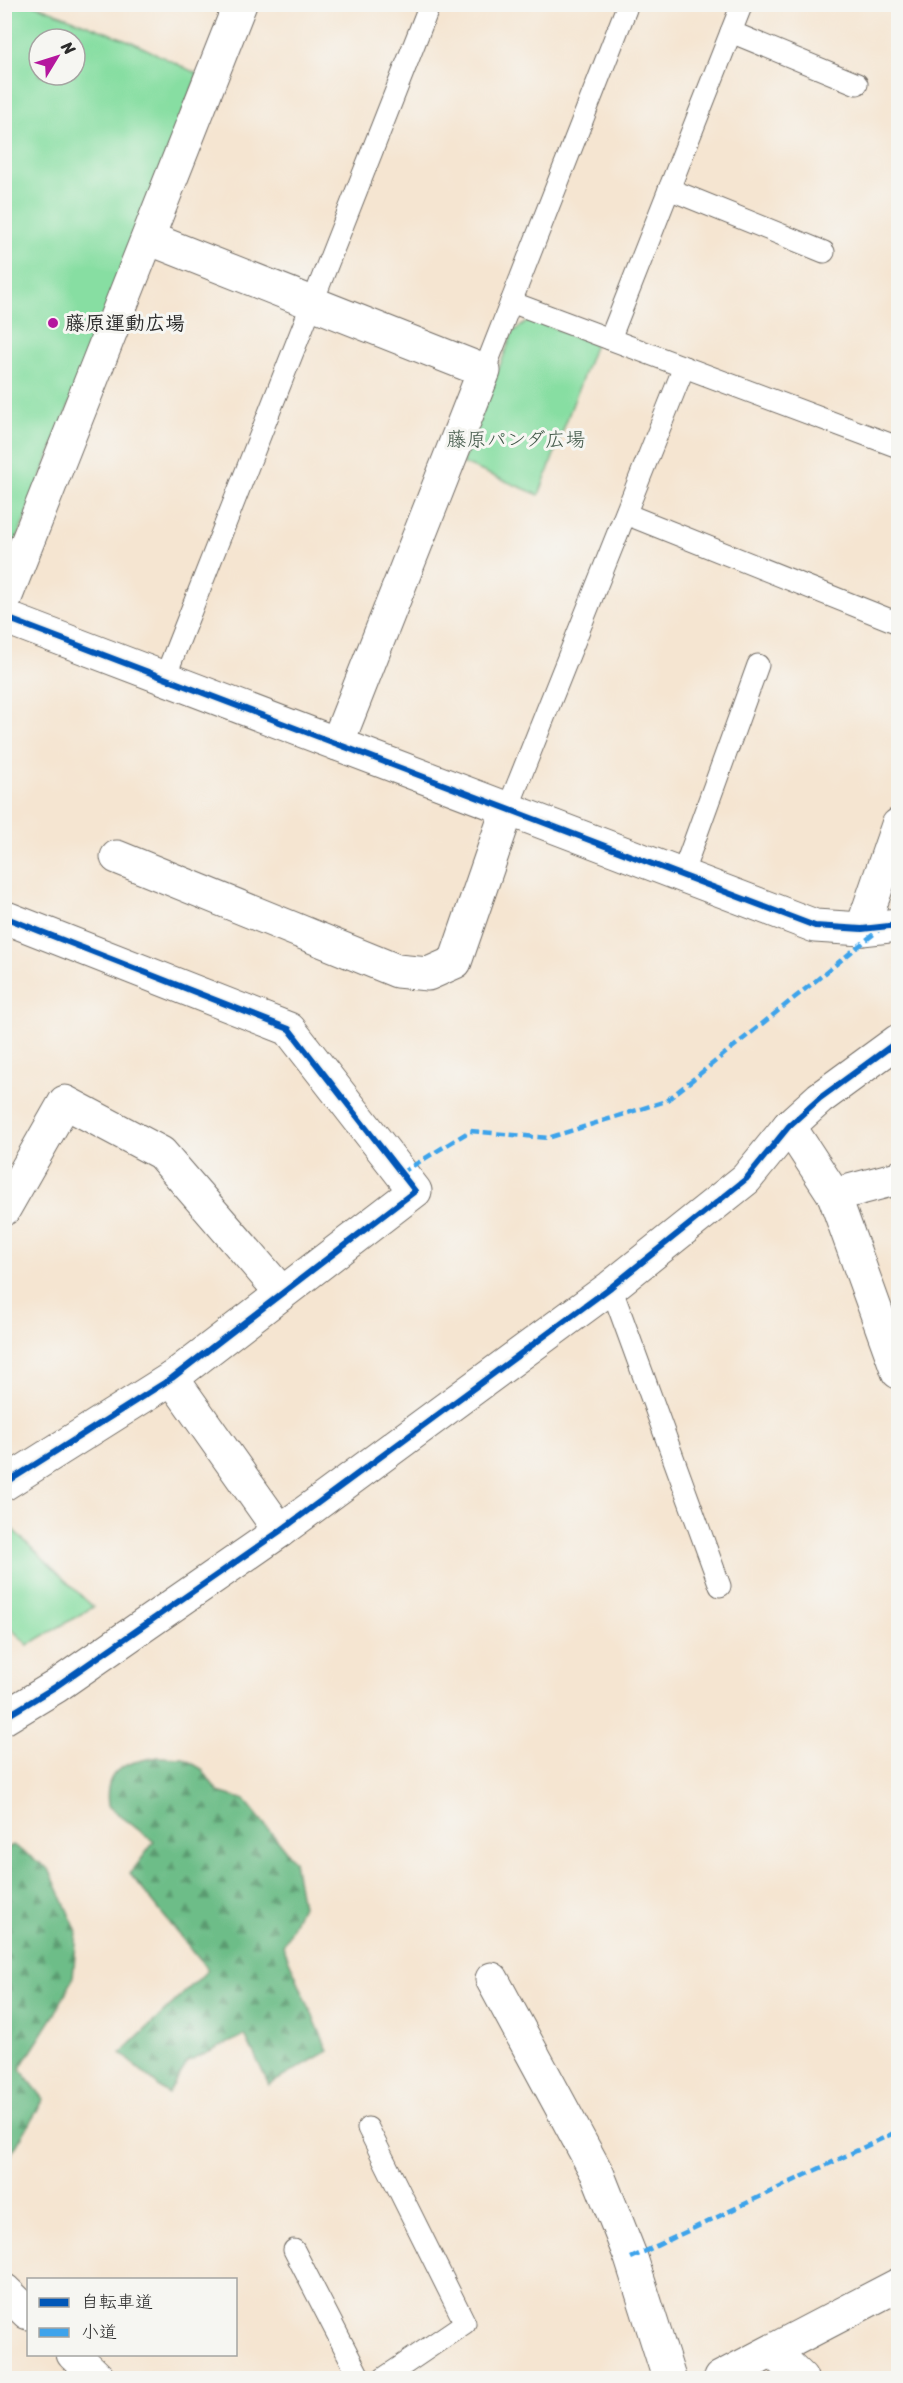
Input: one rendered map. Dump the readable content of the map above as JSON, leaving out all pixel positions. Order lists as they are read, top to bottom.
{
  "parks": ["藤原パンダ広場"],
  "places": ["藤原運動広場"],
  "legend": ["自転車道", "小道"],
  "north": "top right"
}
